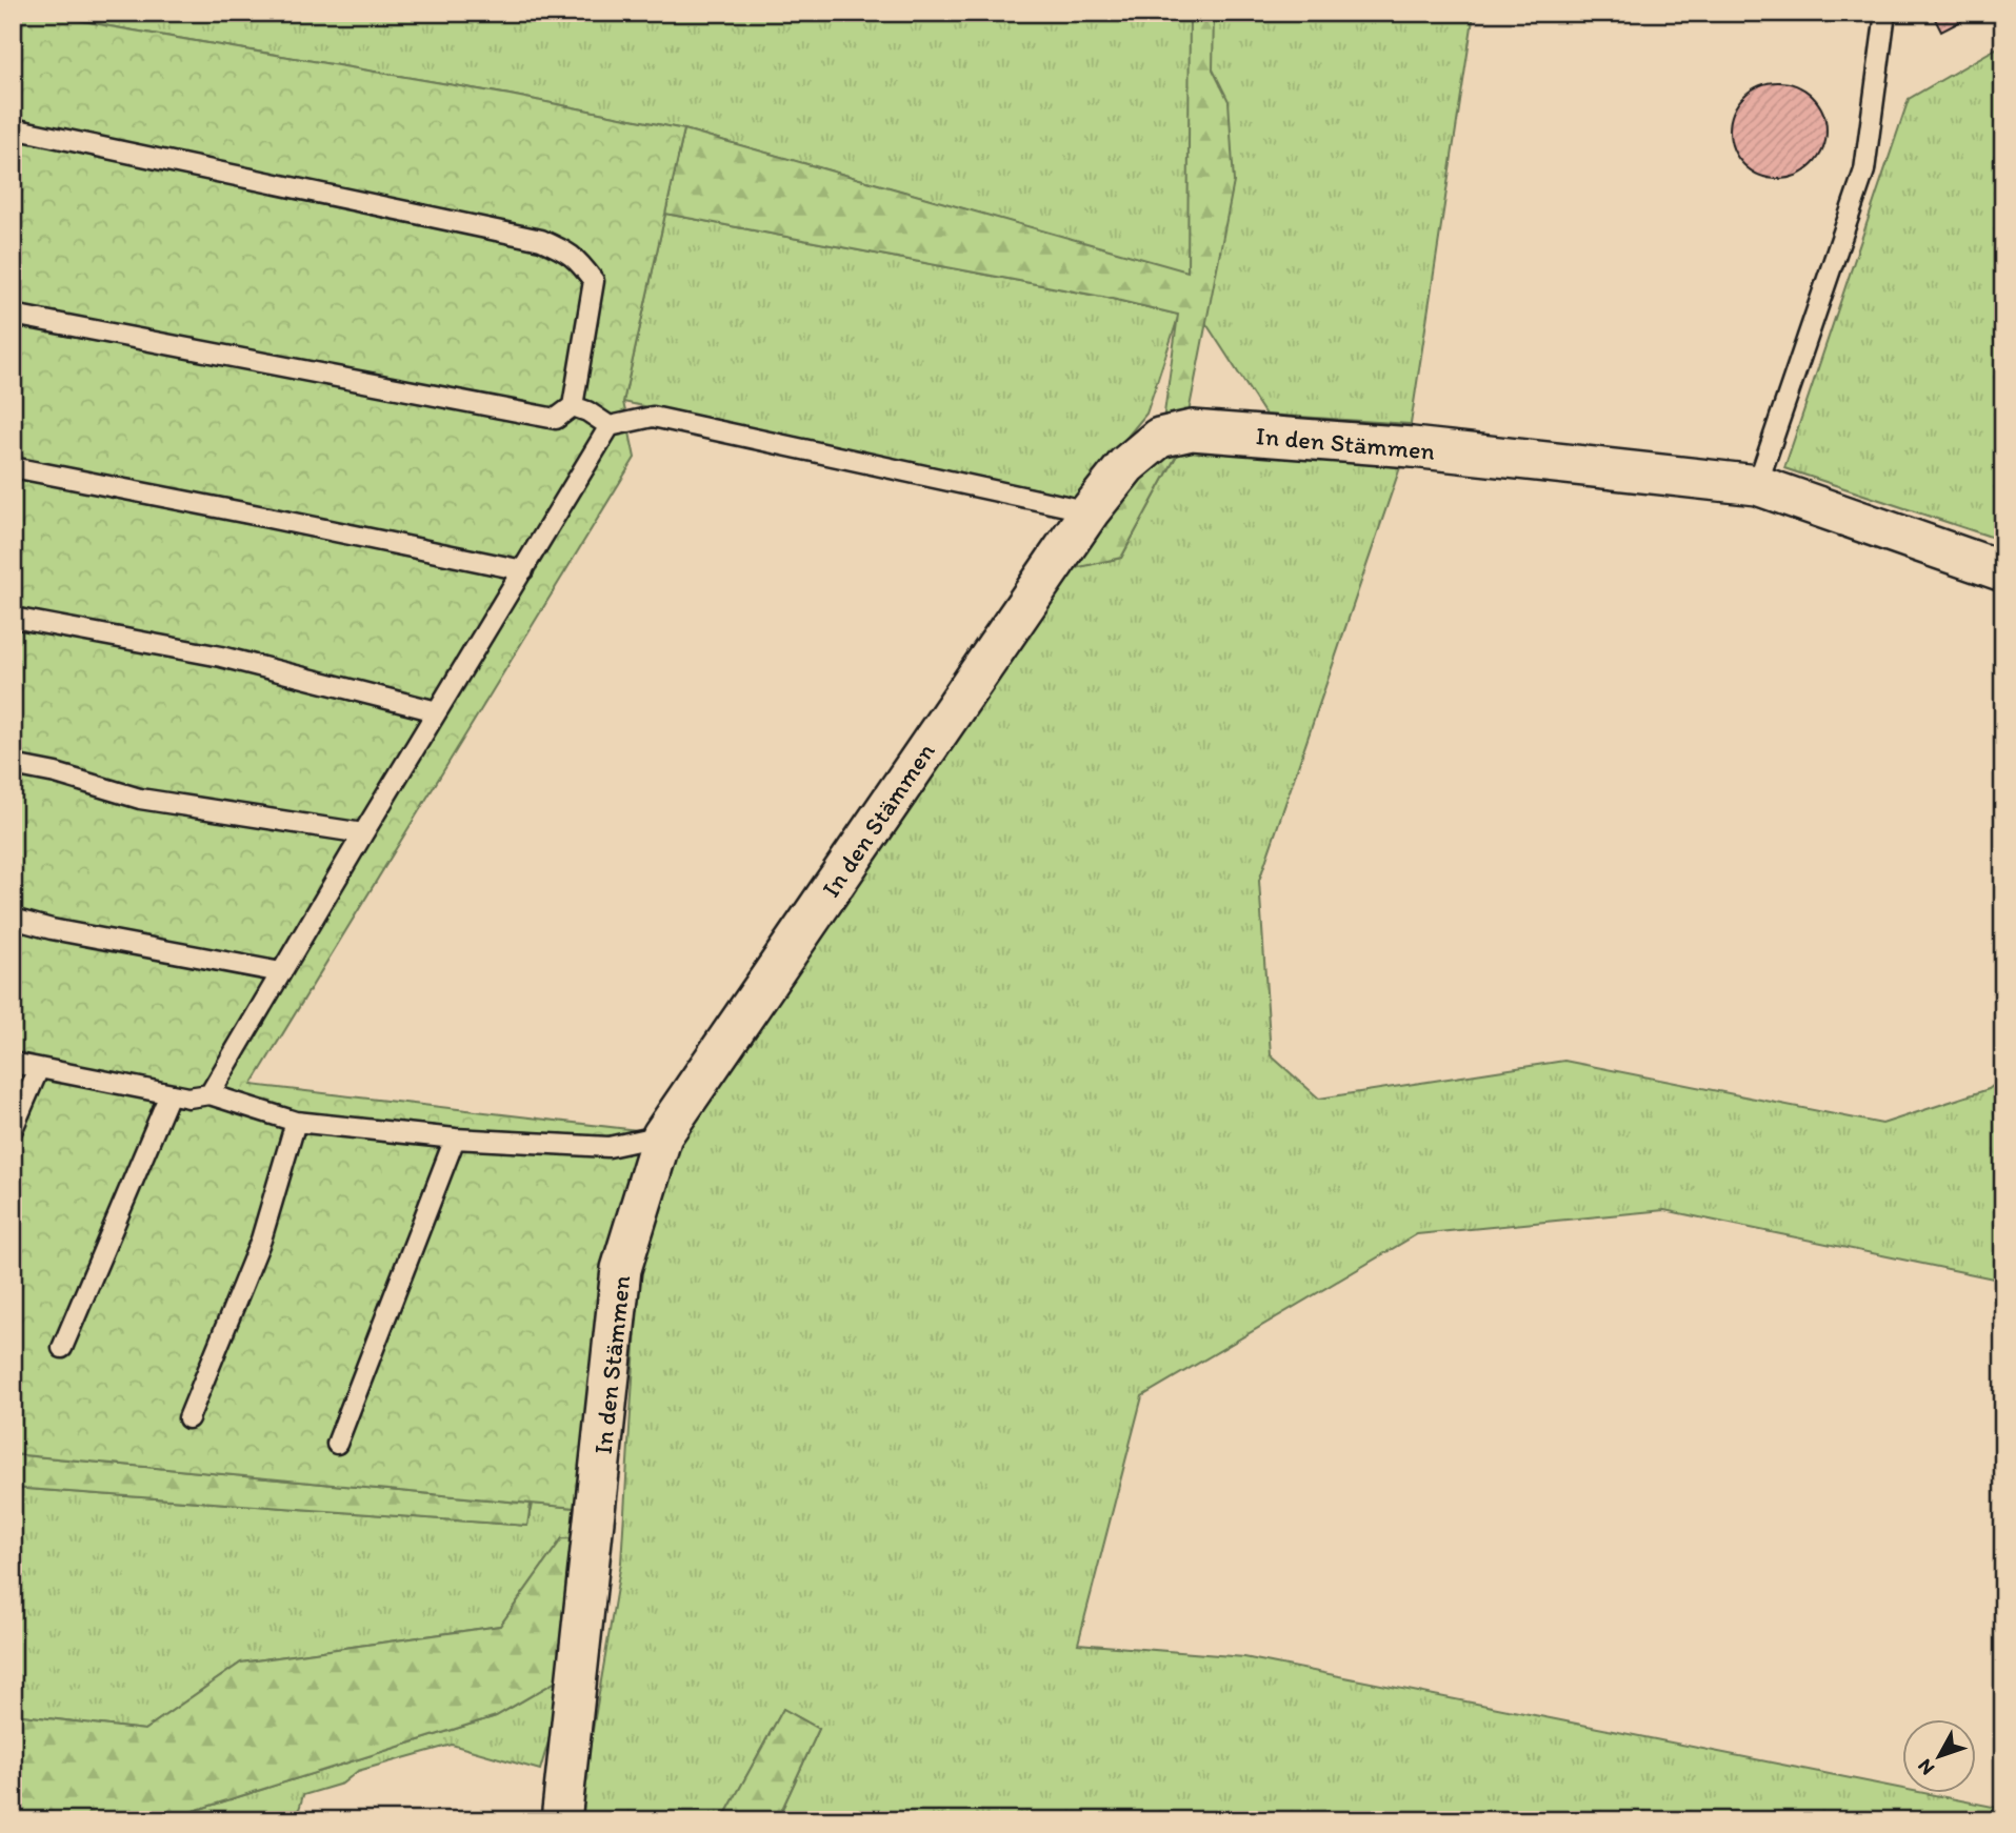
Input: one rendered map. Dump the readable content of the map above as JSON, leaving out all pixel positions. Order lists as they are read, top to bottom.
{
  "streets": {
    "street": ["In den Stämmen"]
  },
  "north": "bottom left"
}
